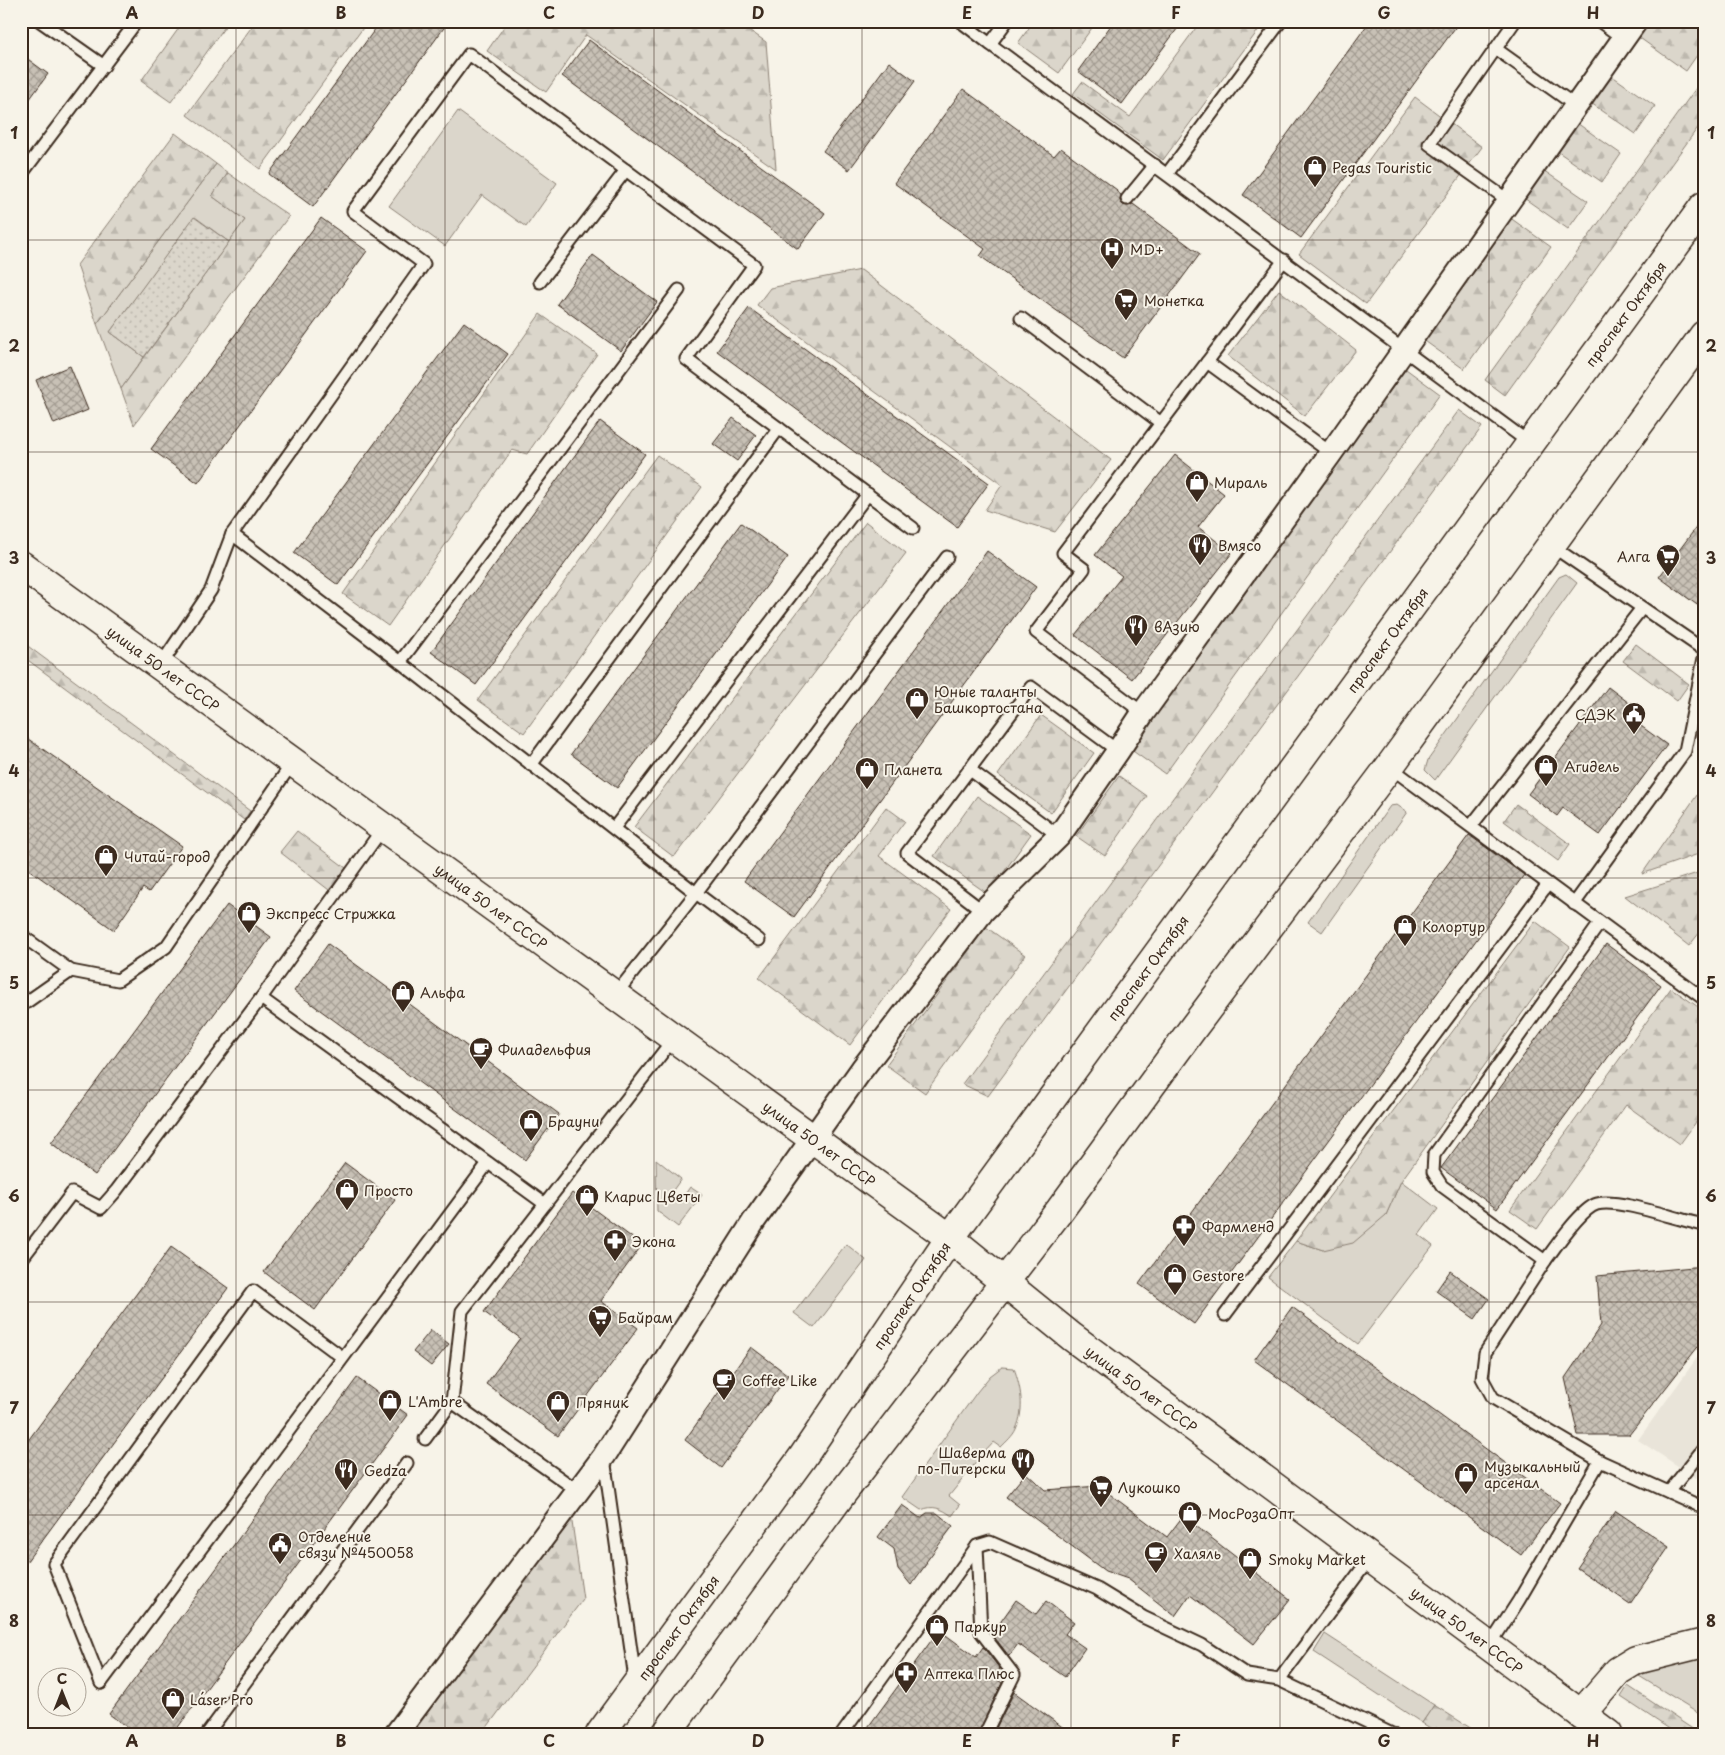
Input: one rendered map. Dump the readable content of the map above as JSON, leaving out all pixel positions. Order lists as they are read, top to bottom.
{
  "streets": {
    "main road": ["проспект Октября", "улица 50 лет СССР"]
  },
  "crossings": [
    ["проспект Октября", "улица 50 лет СССР"]
  ],
  "places": {
    "shop": [
      "Pegas Touristic",
      "Мираль",
      "Юные таланты Башкортостана",
      "Агидель",
      "Планета",
      "Читай-город",
      "Экспресс Стрижка",
      "Колортур",
      "Альфа",
      "Брауни",
      "Просто",
      "Кларис Цветы",
      "Gestore",
      "L'Ambre",
      "Пряник",
      "Музыкальный арсенал",
      "МосРозаОпт",
      "Smoky Market",
      "Паркур",
      "Láser Pro"
    ],
    "hospital": ["MD+"],
    "supermarket": [
      "Монетка",
      "Алга",
      "Байрам",
      "Лукошко"
    ],
    "restaurant": [
      "Вмясо",
      "вАзию",
      "Шаверма по-Питерски",
      "Gedza"
    ],
    "public building": ["СДЭК", "Отделение связи №450058"],
    "cafe": ["Филадельфия", "Coffee Like", "Халяль"],
    "pharmacy": ["Фармленд", "Экона", "Аптека Плюс"]
  },
  "north": "top",
  "grid": {
    "columns": [
      "A",
      "B",
      "C",
      "D",
      "E",
      "F",
      "G",
      "H"
    ],
    "rows": [
      "1",
      "2",
      "3",
      "4",
      "5",
      "6",
      "7",
      "8"
    ]
  }
}
